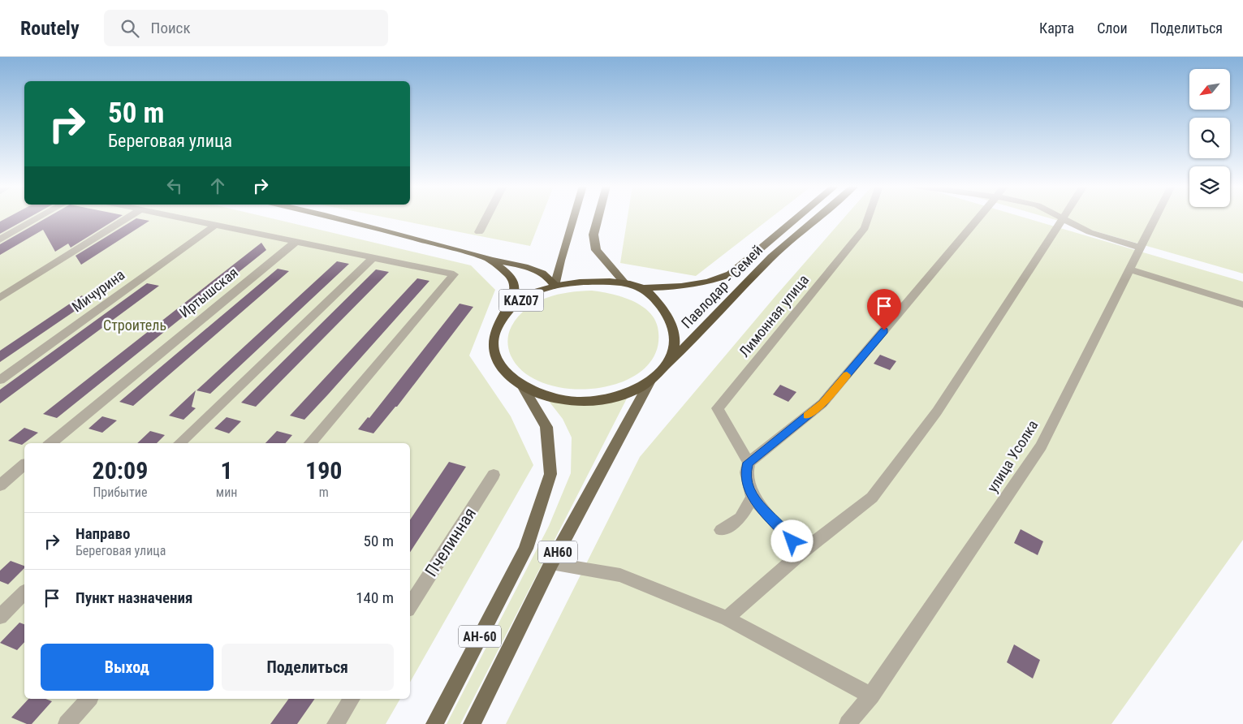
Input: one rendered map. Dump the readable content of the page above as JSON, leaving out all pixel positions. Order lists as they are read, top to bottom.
{
  "streets": {
    "highway": ["Павлодар - Семей", "KAZ07"],
    "main road": ["АН60", "АН-60"],
    "street": [
      "Мичурина",
      "Иртышская",
      "Лимонная улица",
      "улица Усолка",
      "Пчелинная"
    ]
  },
  "crossings": [
    ["Павлодар - Семей", "KAZ07"],
    ["KAZ07", "АН60"],
    ["KAZ07", "АН-60"]
  ],
  "parks": ["Строитель"],
  "north": "bottom left",
  "page": {
    "header": "Routely",
    "search": "Поиск",
    "nav": ["Карта", "Слои", "Поделиться"],
    "turn": ["50 m", "Береговая улица"],
    "eta": [
      "20:09",
      "Прибытие",
      "1",
      "мин",
      "190",
      "m"
    ],
    "list": [
      {
        "name": "Направо",
        "note": "Береговая улица",
        "value": "50 m"
      },
      {
        "name": "Пункт назначения",
        "value": "140 m"
      }
    ],
    "buttons": ["Выход", "Поделиться"]
  }
}
